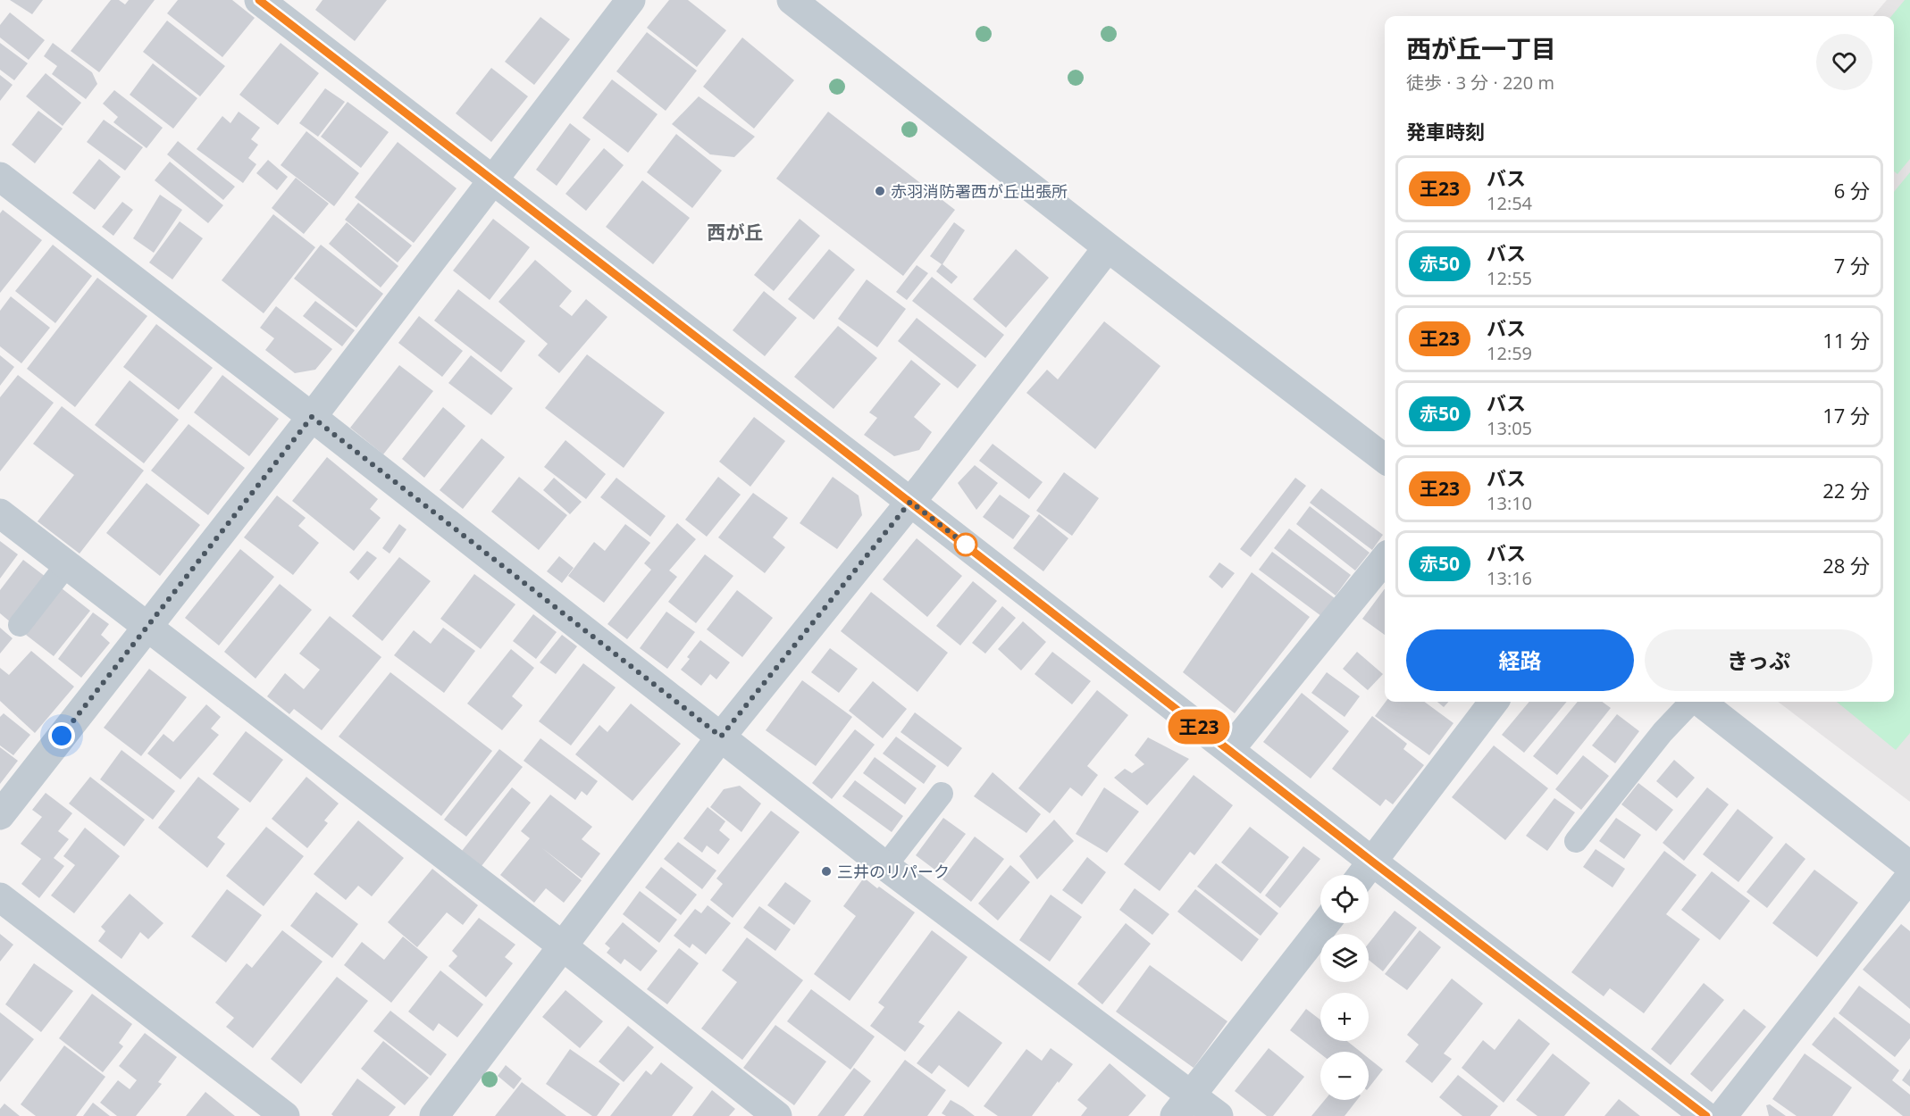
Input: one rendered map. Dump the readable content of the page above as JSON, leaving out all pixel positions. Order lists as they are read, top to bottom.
{
  "districts": ["西が丘"],
  "places": ["赤羽消防署西が丘出張所", "三井のリパーク"],
  "lines": ["bus line 王23"],
  "page": {
    "on_map": "王23",
    "heading": [
      ["西が丘一丁目", "徒歩 · 3 分 · 220 m"],
      "発車時刻"
    ],
    "list": [
      {
        "mark": "王23",
        "name": "バス",
        "note": "12:54",
        "value": "6 分"
      },
      {
        "mark": "赤50",
        "name": "バス",
        "note": "12:55",
        "value": "7 分"
      },
      {
        "mark": "王23",
        "name": "バス",
        "note": "12:59",
        "value": "11 分"
      },
      {
        "mark": "赤50",
        "name": "バス",
        "note": "13:05",
        "value": "17 分"
      },
      {
        "mark": "王23",
        "name": "バス",
        "note": "13:10",
        "value": "22 分"
      },
      {
        "mark": "赤50",
        "name": "バス",
        "note": "13:16",
        "value": "28 分"
      }
    ],
    "buttons": ["経路", "きっぷ"],
    "map_buttons": ["+", "−"]
  }
}
